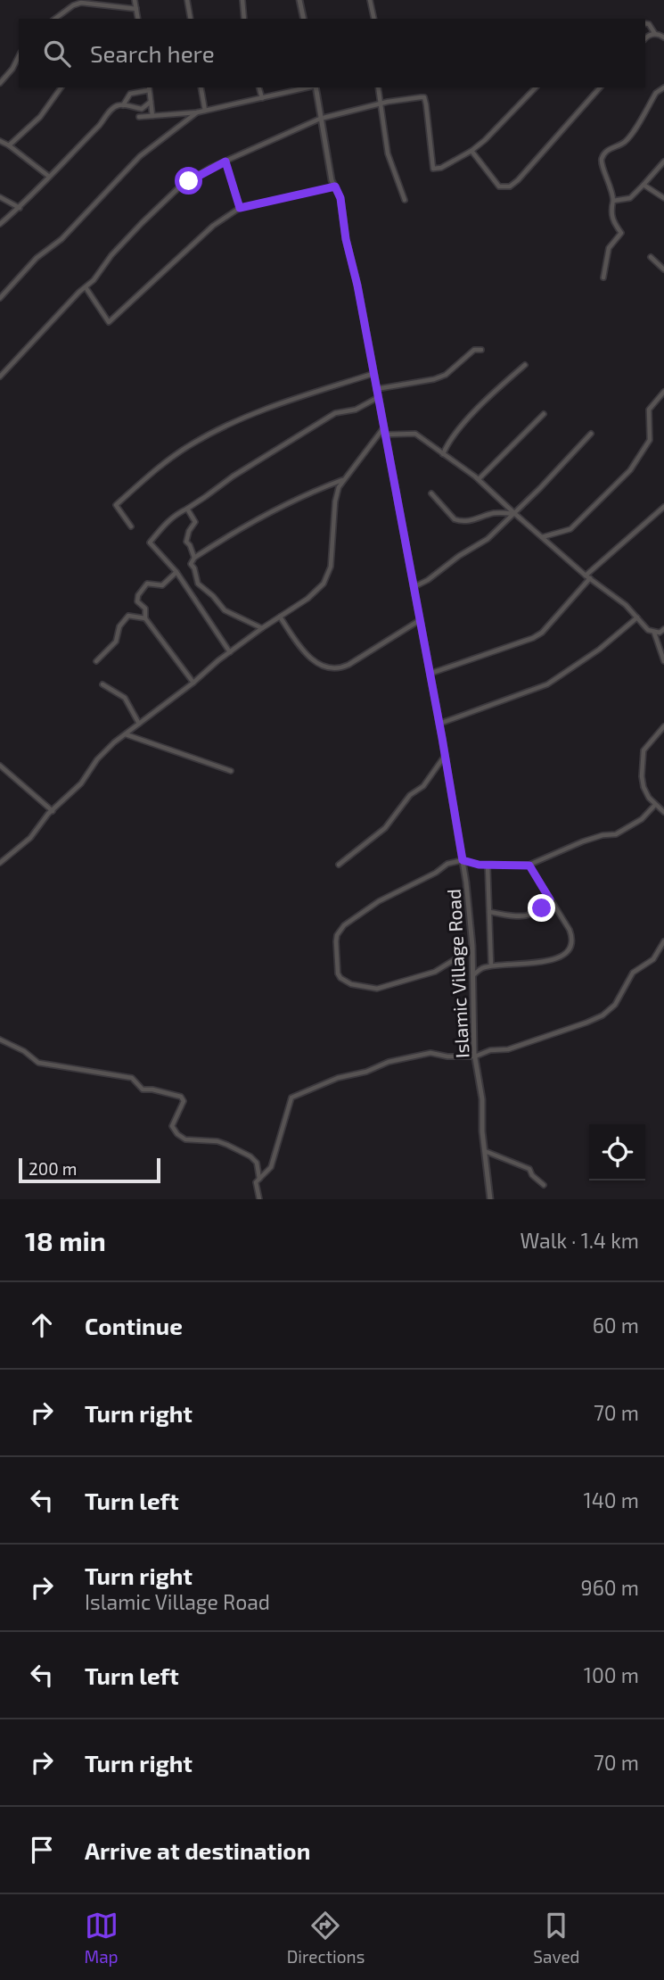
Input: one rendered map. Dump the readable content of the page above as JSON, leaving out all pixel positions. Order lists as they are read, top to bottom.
{
  "streets": {
    "street": ["Islamic Village Road"]
  },
  "scale_bar": "200 m",
  "page": {
    "search": "Search here",
    "scale": "200 m",
    "heading": ["18 min", "Walk · 1.4 km"],
    "list": [
      ["Continue", "60 m"],
      ["Turn right", "70 m"],
      ["Turn left", "140 m"],
      ["Turn right", "Islamic Village Road", "960 m"],
      ["Turn left", "100 m"],
      ["Turn right", "70 m"],
      "Arrive at destination"
    ],
    "nav": ["Map", "Directions", "Saved"]
  }
}
